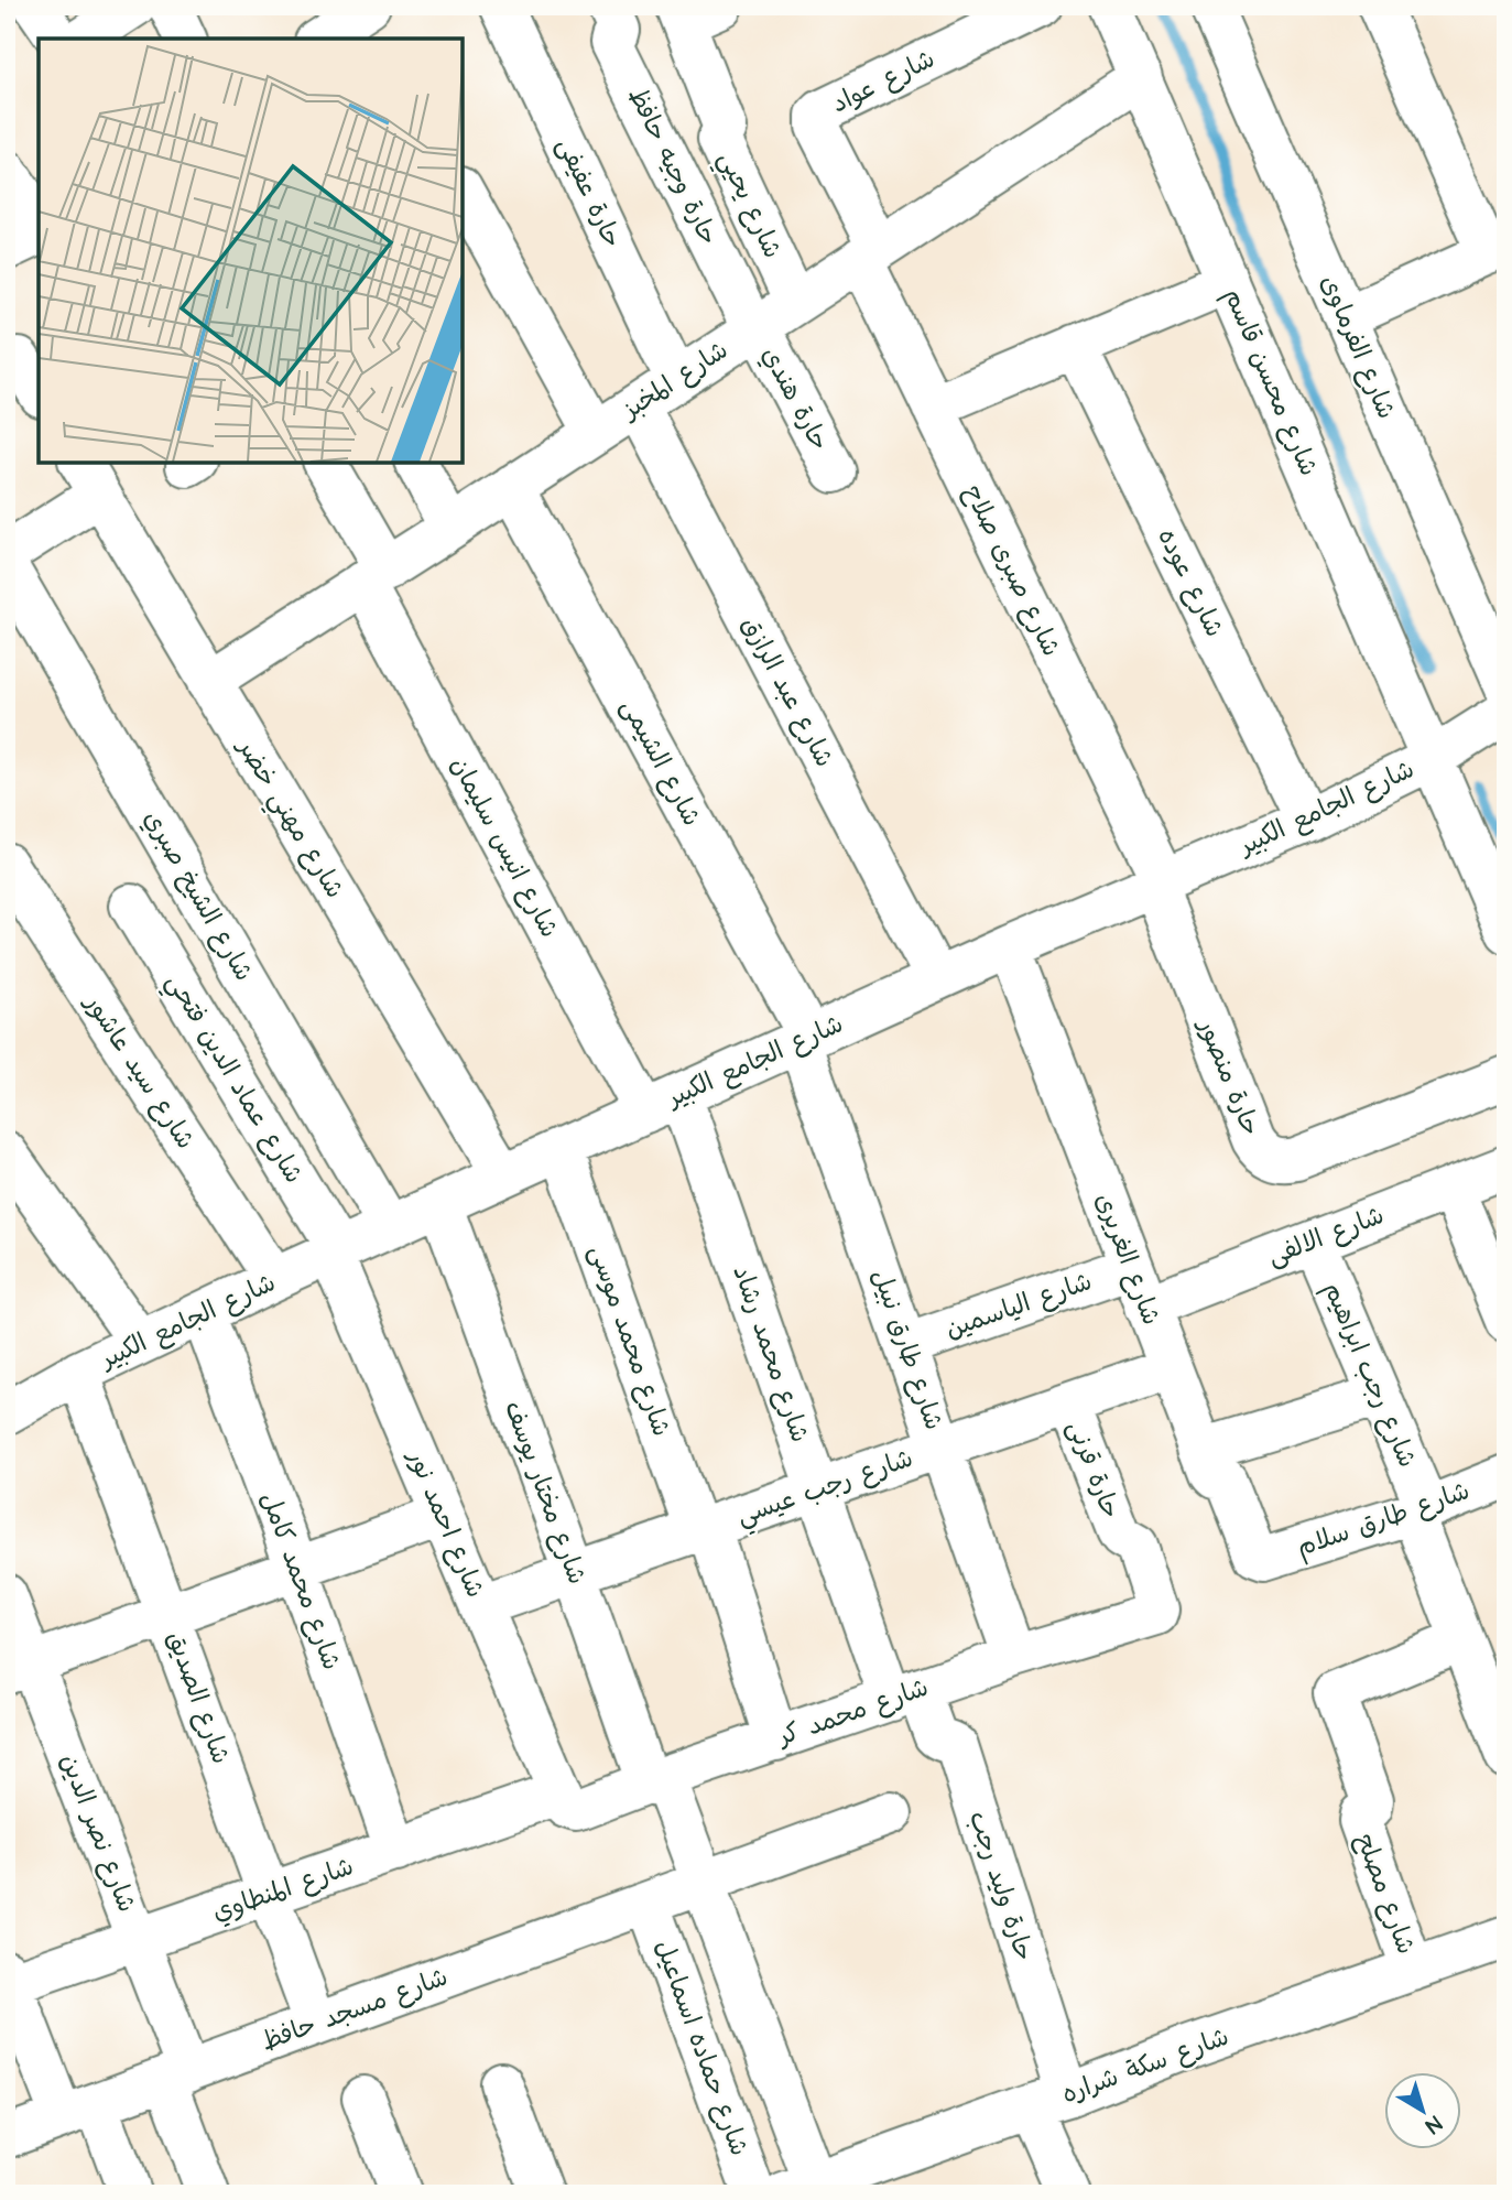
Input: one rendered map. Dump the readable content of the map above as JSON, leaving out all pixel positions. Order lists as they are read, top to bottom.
{
  "streets": {
    "street": [
      "شارع عواد",
      "حارة وجيه حافظ",
      "حارة عفيفى",
      "شارع يحيي",
      "شارع الفرماوى",
      "شارع المخبز",
      "شارع محسن قاسم",
      "حارة هندي",
      "شارع صبرى صلاح",
      "شارع عوده",
      "شارع عبد الرازق",
      "شارع الشيمى",
      "شارع الجامع الكبير",
      "شارع مهني خضر",
      "شارع انيس سليمان",
      "شارع الشيخ صبري",
      "شارع سيد عاشور",
      "حارة منصور",
      "شارع عماد الدين فتحي",
      "شارع الالفى",
      "شارع الغريرى",
      "شارع الياسمين",
      "شارع محمد موسى",
      "شارع طارق نبيل",
      "شارع محمد رشاد",
      "شارع رجب ابراهيم",
      "حارة قرنى",
      "شارع رجب عيسي",
      "شارع مختار يوسف",
      "شارع طارق سلام",
      "شارع احمد نور",
      "شارع محمد كامل",
      "شارع الصديق",
      "شارع محمد كر",
      "شارع نصر الدين",
      "حارة وليد رجب",
      "شارع المنطاوي",
      "شارع مصلح",
      "شارع مسجد حافظ",
      "شارع حماده اسماعيل",
      "شارع سكة شراره"
    ]
  },
  "crossings": [
    ["شارع عواد", "شارع المخبز"],
    ["شارع عواد", "شارع صبرى صلاح"],
    ["حارة وجيه حافظ", "شارع المخبز"],
    ["حارة وجيه حافظ", "حارة هندي"],
    ["حارة عفيفى", "شارع المخبز"],
    ["شارع يحيي", "شارع المخبز"],
    ["شارع المخبز", "شارع محسن قاسم"],
    ["شارع المخبز", "حارة هندي"],
    ["شارع المخبز", "شارع صبرى صلاح"],
    ["شارع المخبز", "شارع عبد الرازق"],
    ["شارع المخبز", "شارع الشيمى"],
    ["شارع المخبز", "شارع مهني خضر"],
    ["شارع المخبز", "شارع انيس سليمان"],
    ["شارع محسن قاسم", "شارع الجامع الكبير"],
    ["شارع صبرى صلاح", "شارع الجامع الكبير"],
    ["شارع صبرى صلاح", "حارة منصور"],
    ["شارع عوده", "شارع الجامع الكبير"],
    ["شارع عبد الرازق", "شارع الجامع الكبير"],
    ["شارع الشيمى", "شارع الجامع الكبير"],
    ["شارع الشيمى", "شارع طارق نبيل"],
    ["شارع الجامع الكبير", "شارع مهني خضر"],
    ["شارع الجامع الكبير", "شارع انيس سليمان"],
    ["شارع الجامع الكبير", "شارع الشيخ صبري"],
    ["شارع الجامع الكبير", "شارع سيد عاشور"],
    ["شارع الجامع الكبير", "حارة منصور"],
    ["شارع الجامع الكبير", "شارع عماد الدين فتحي"],
    ["شارع الجامع الكبير", "شارع الغريرى"],
    ["شارع الجامع الكبير", "شارع محمد موسى"],
    ["شارع الجامع الكبير", "شارع طارق نبيل"],
    ["شارع الجامع الكبير", "شارع محمد رشاد"],
    ["شارع الجامع الكبير", "شارع مختار يوسف"],
    ["شارع الجامع الكبير", "شارع احمد نور"],
    ["شارع الجامع الكبير", "شارع محمد كامل"],
    ["شارع الجامع الكبير", "شارع الصديق"],
    ["شارع انيس سليمان", "شارع محمد رشاد"],
    ["شارع عماد الدين فتحي", "شارع احمد نور"],
    ["شارع الالفى", "شارع الغريرى"],
    ["شارع الالفى", "شارع رجب ابراهيم"],
    ["شارع الغريرى", "شارع الياسمين"],
    ["شارع الغريرى", "شارع رجب عيسي"],
    ["شارع الغريرى", "شارع طارق سلام"],
    ["شارع الياسمين", "شارع طارق نبيل"],
    ["شارع محمد موسى", "شارع رجب عيسي"],
    ["شارع محمد موسى", "شارع محمد كر"],
    ["شارع طارق نبيل", "شارع رجب عيسي"],
    ["شارع طارق نبيل", "شارع محمد كر"],
    ["شارع محمد رشاد", "شارع رجب عيسي"],
    ["شارع محمد رشاد", "شارع محمد كر"],
    ["شارع محمد رشاد", "حارة وليد رجب"],
    ["شارع رجب ابراهيم", "شارع طارق سلام"],
    ["شارع رجب ابراهيم", "شارع مصلح"],
    ["حارة قرنى", "شارع رجب عيسي"],
    ["حارة قرنى", "شارع محمد كر"],
    ["شارع رجب عيسي", "شارع مختار يوسف"],
    ["شارع رجب عيسي", "شارع احمد نور"],
    ["شارع مختار يوسف", "شارع محمد كر"],
    ["شارع مختار يوسف", "شارع مسجد حافظ"],
    ["شارع مختار يوسف", "شارع سكة شراره"],
    ["شارع احمد نور", "شارع محمد كر"],
    ["شارع احمد نور", "شارع المنطاوي"],
    ["شارع محمد كامل", "شارع المنطاوي"],
    ["شارع الصديق", "شارع المنطاوي"],
    ["شارع الصديق", "شارع مسجد حافظ"],
    ["شارع محمد كر", "حارة وليد رجب"],
    ["شارع محمد كر", "شارع المنطاوي"],
    ["شارع نصر الدين", "شارع المنطاوي"],
    ["شارع نصر الدين", "شارع مسجد حافظ"],
    ["حارة وليد رجب", "شارع سكة شراره"],
    ["شارع مصلح", "شارع سكة شراره"],
    ["شارع مسجد حافظ", "شارع حماده اسماعيل"]
  ],
  "north": "bottom right"
}
